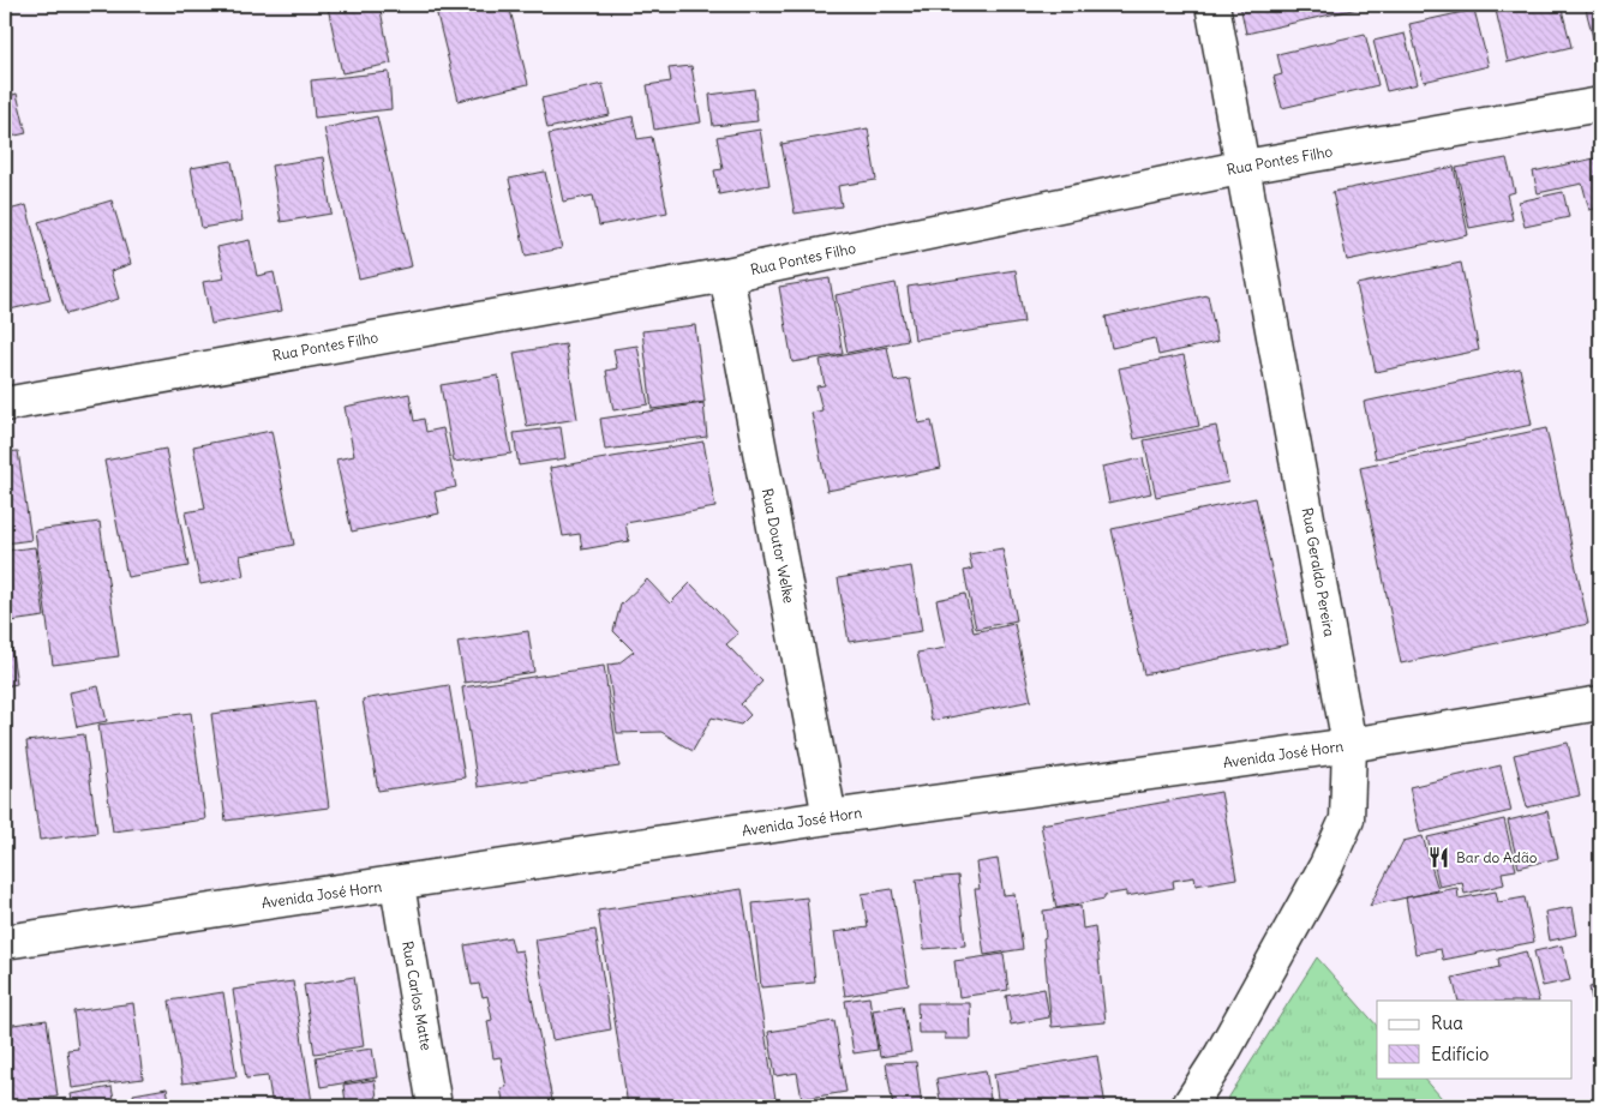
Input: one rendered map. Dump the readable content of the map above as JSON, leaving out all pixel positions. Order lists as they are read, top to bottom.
{
  "streets": {
    "street": [
      "Rua Pontes Filho",
      "Rua Doutor Welke",
      "Rua Geraldo Pereira",
      "Avenida José Horn",
      "Rua Carlos Matte"
    ]
  },
  "crossings": [
    ["Rua Pontes Filho", "Rua Doutor Welke"],
    ["Rua Pontes Filho", "Rua Geraldo Pereira"],
    ["Rua Doutor Welke", "Avenida José Horn"],
    ["Rua Geraldo Pereira", "Avenida José Horn"],
    ["Avenida José Horn", "Rua Carlos Matte"]
  ],
  "places": {
    "restaurant": ["Bar do Adão"]
  },
  "legend": ["Rua", "Edifício"]
}
